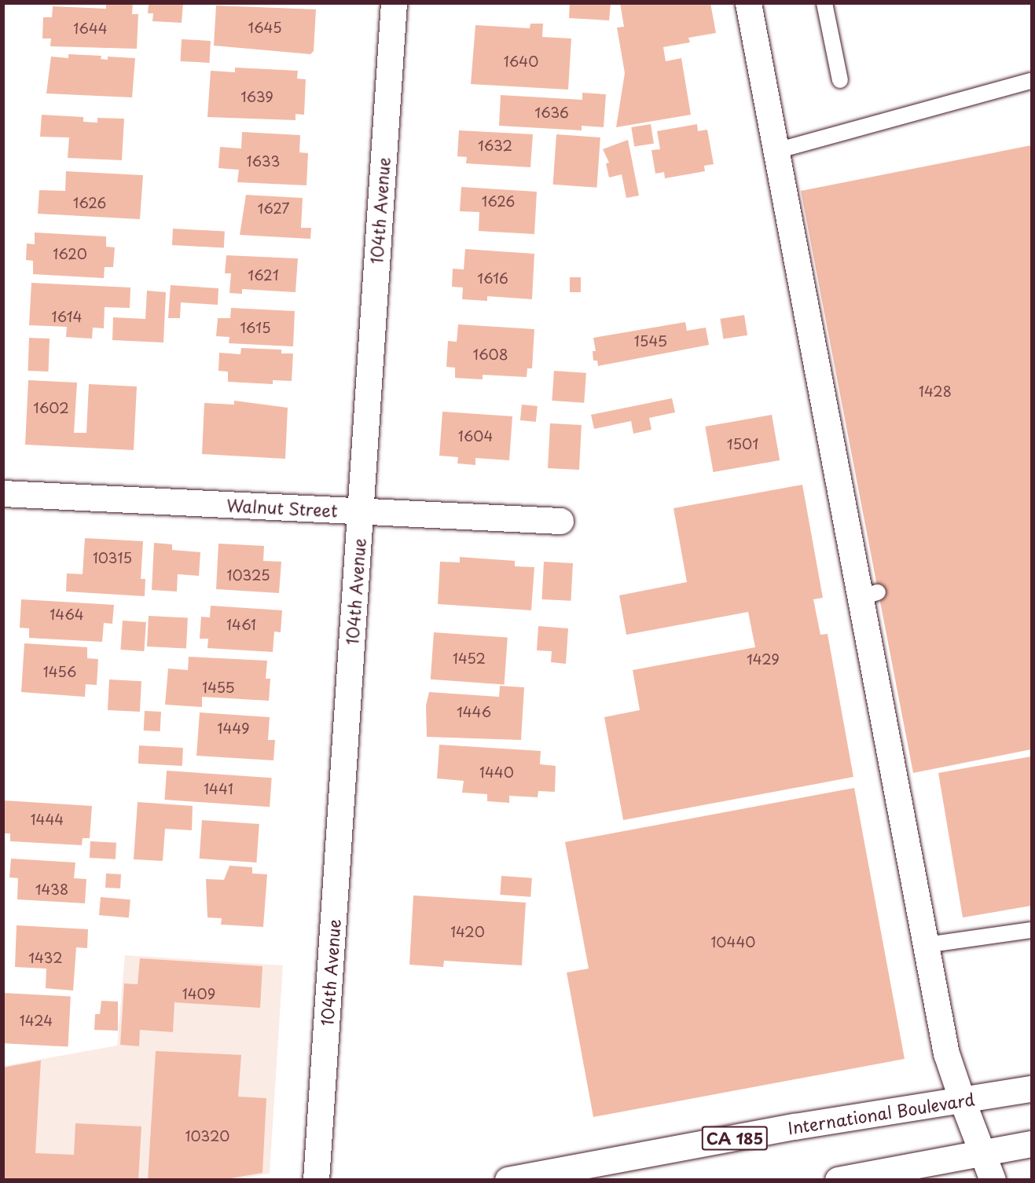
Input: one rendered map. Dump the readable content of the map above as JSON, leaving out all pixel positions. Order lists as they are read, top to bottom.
{
  "streets": {
    "street": [
      "104th Avenue",
      "Walnut Street",
      "International Boulevard",
      "CA 185"
    ]
  },
  "crossings": [
    ["104th Avenue", "Walnut Street"]
  ],
  "house_numbers": [
    "1645",
    "1644",
    "1640",
    "1639",
    "1636",
    "1632",
    "1633",
    "1626",
    "1626",
    "1627",
    "1620",
    "1621",
    "1616",
    "1614",
    "1615",
    "1545",
    "1608",
    "1428",
    "1602",
    "1604",
    "1501",
    "10315",
    "10325",
    "1464",
    "1461",
    "1452",
    "1429",
    "1456",
    "1455",
    "1446",
    "1449",
    "1440",
    "1441",
    "1444",
    "1438",
    "1420",
    "10440",
    "1432",
    "1409",
    "1424",
    "10320"
  ]
}
